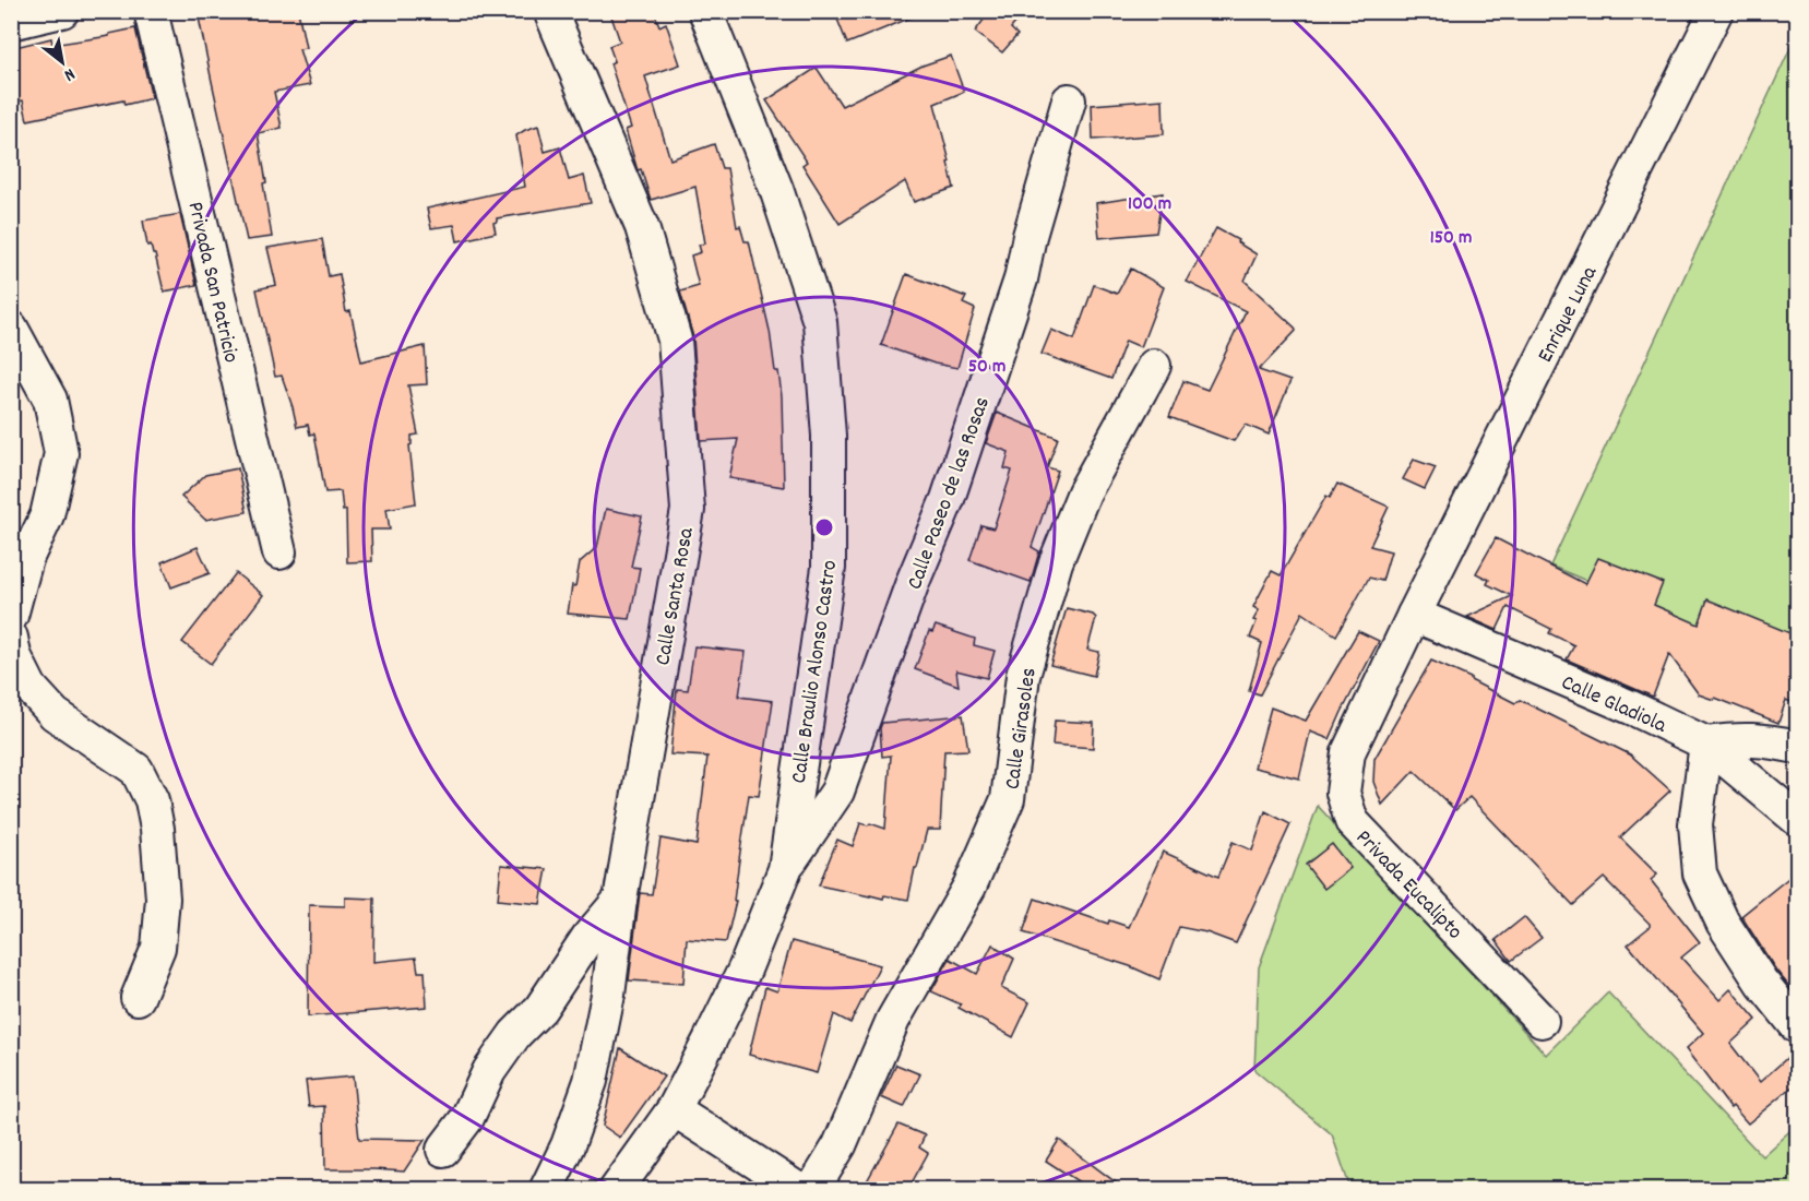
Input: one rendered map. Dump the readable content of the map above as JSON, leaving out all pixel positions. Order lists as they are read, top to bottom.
{
  "streets": {
    "street": [
      "Privada San Patricio",
      "Enrique Luna",
      "Calle Paseo de las Rosas",
      "Calle Santa Rosa",
      "Calle Braulio Alonso Castro",
      "Calle Gladiola",
      "Calle Girasoles",
      "Privada Eucalipto"
    ]
  },
  "crossings": [
    ["Enrique Luna", "Calle Gladiola"],
    ["Enrique Luna", "Privada Eucalipto"],
    ["Calle Paseo de las Rosas", "Calle Braulio Alonso Castro"],
    ["Calle Gladiola", "Privada Eucalipto"]
  ],
  "north": "bottom right",
  "rings": ["100 m", "150 m", "50 m"]
}
